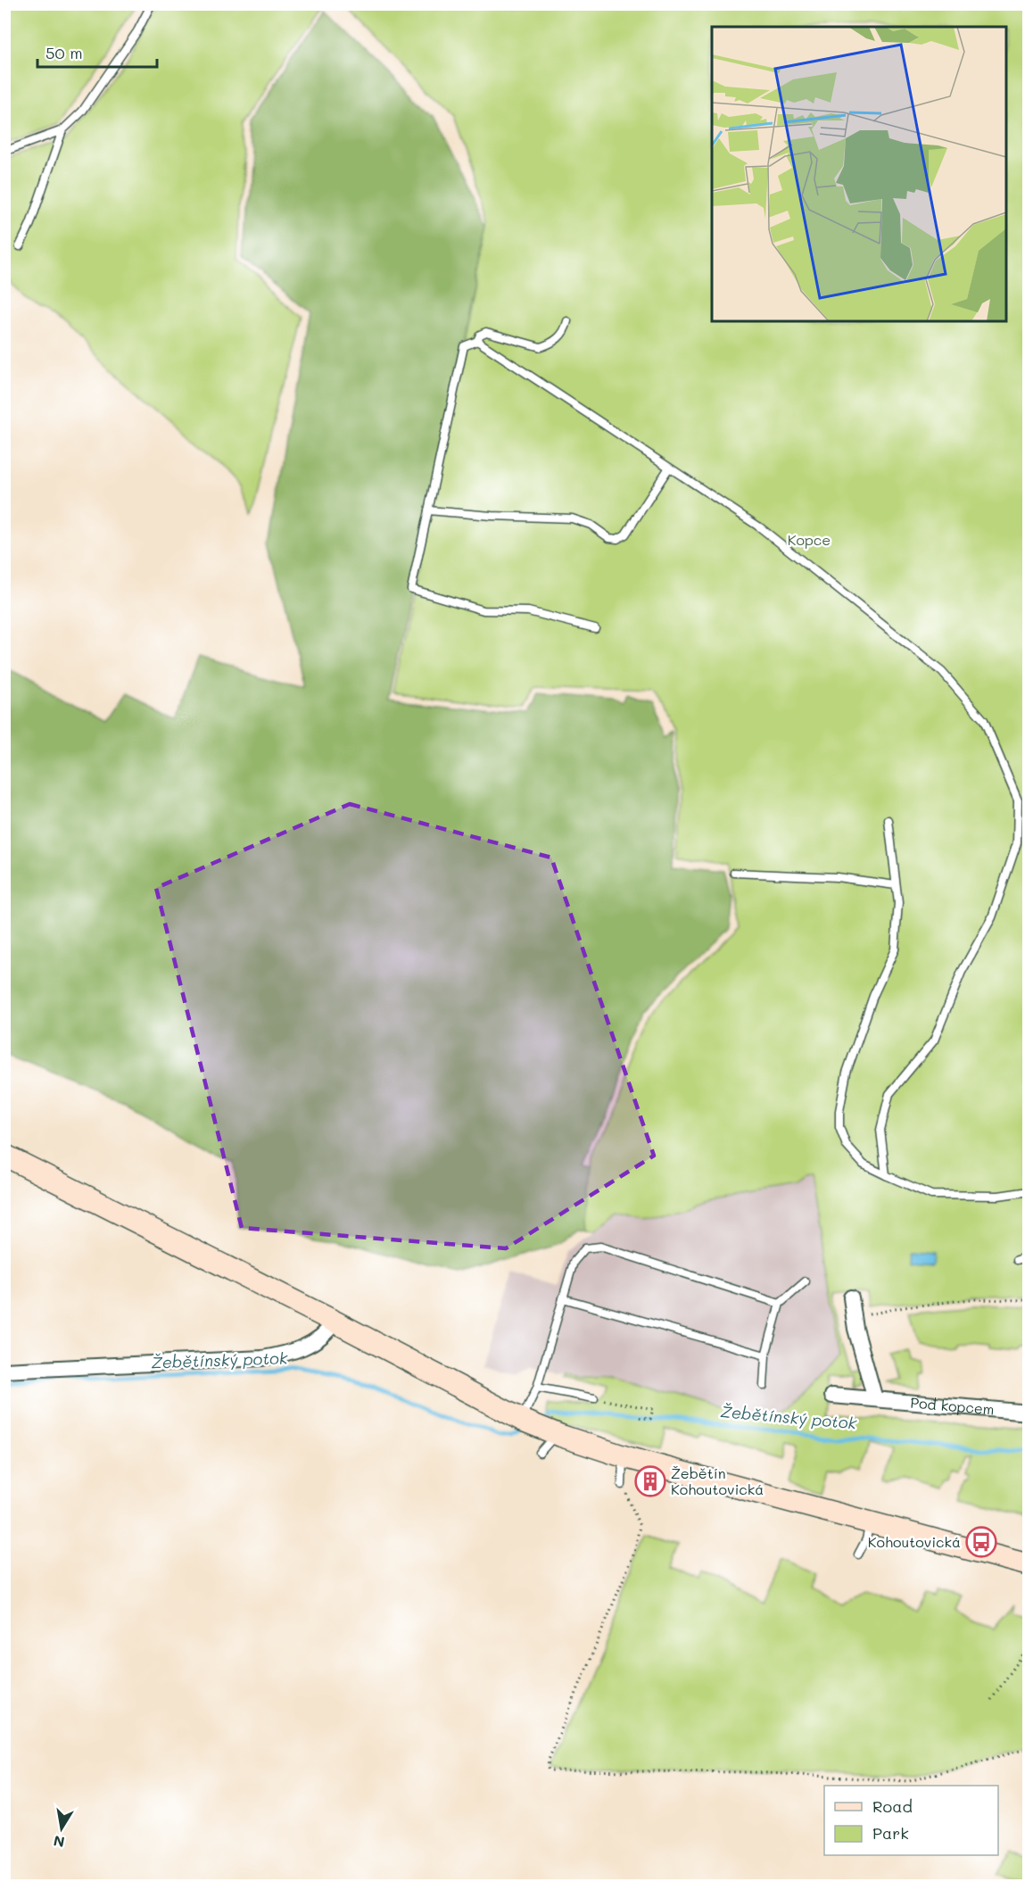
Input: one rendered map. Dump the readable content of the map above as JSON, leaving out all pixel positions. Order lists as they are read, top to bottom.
{
  "streets": {
    "street": ["Pod kopcem"]
  },
  "water": ["Žebětínský potok"],
  "parks": ["Kopce"],
  "places": {
    "building": ["Žebětín Kohoutovická"],
    "bus stop": ["Kohoutovická"]
  },
  "legend": ["Road", "Park"],
  "scale_bar": "50 m",
  "north": "bottom"
}
